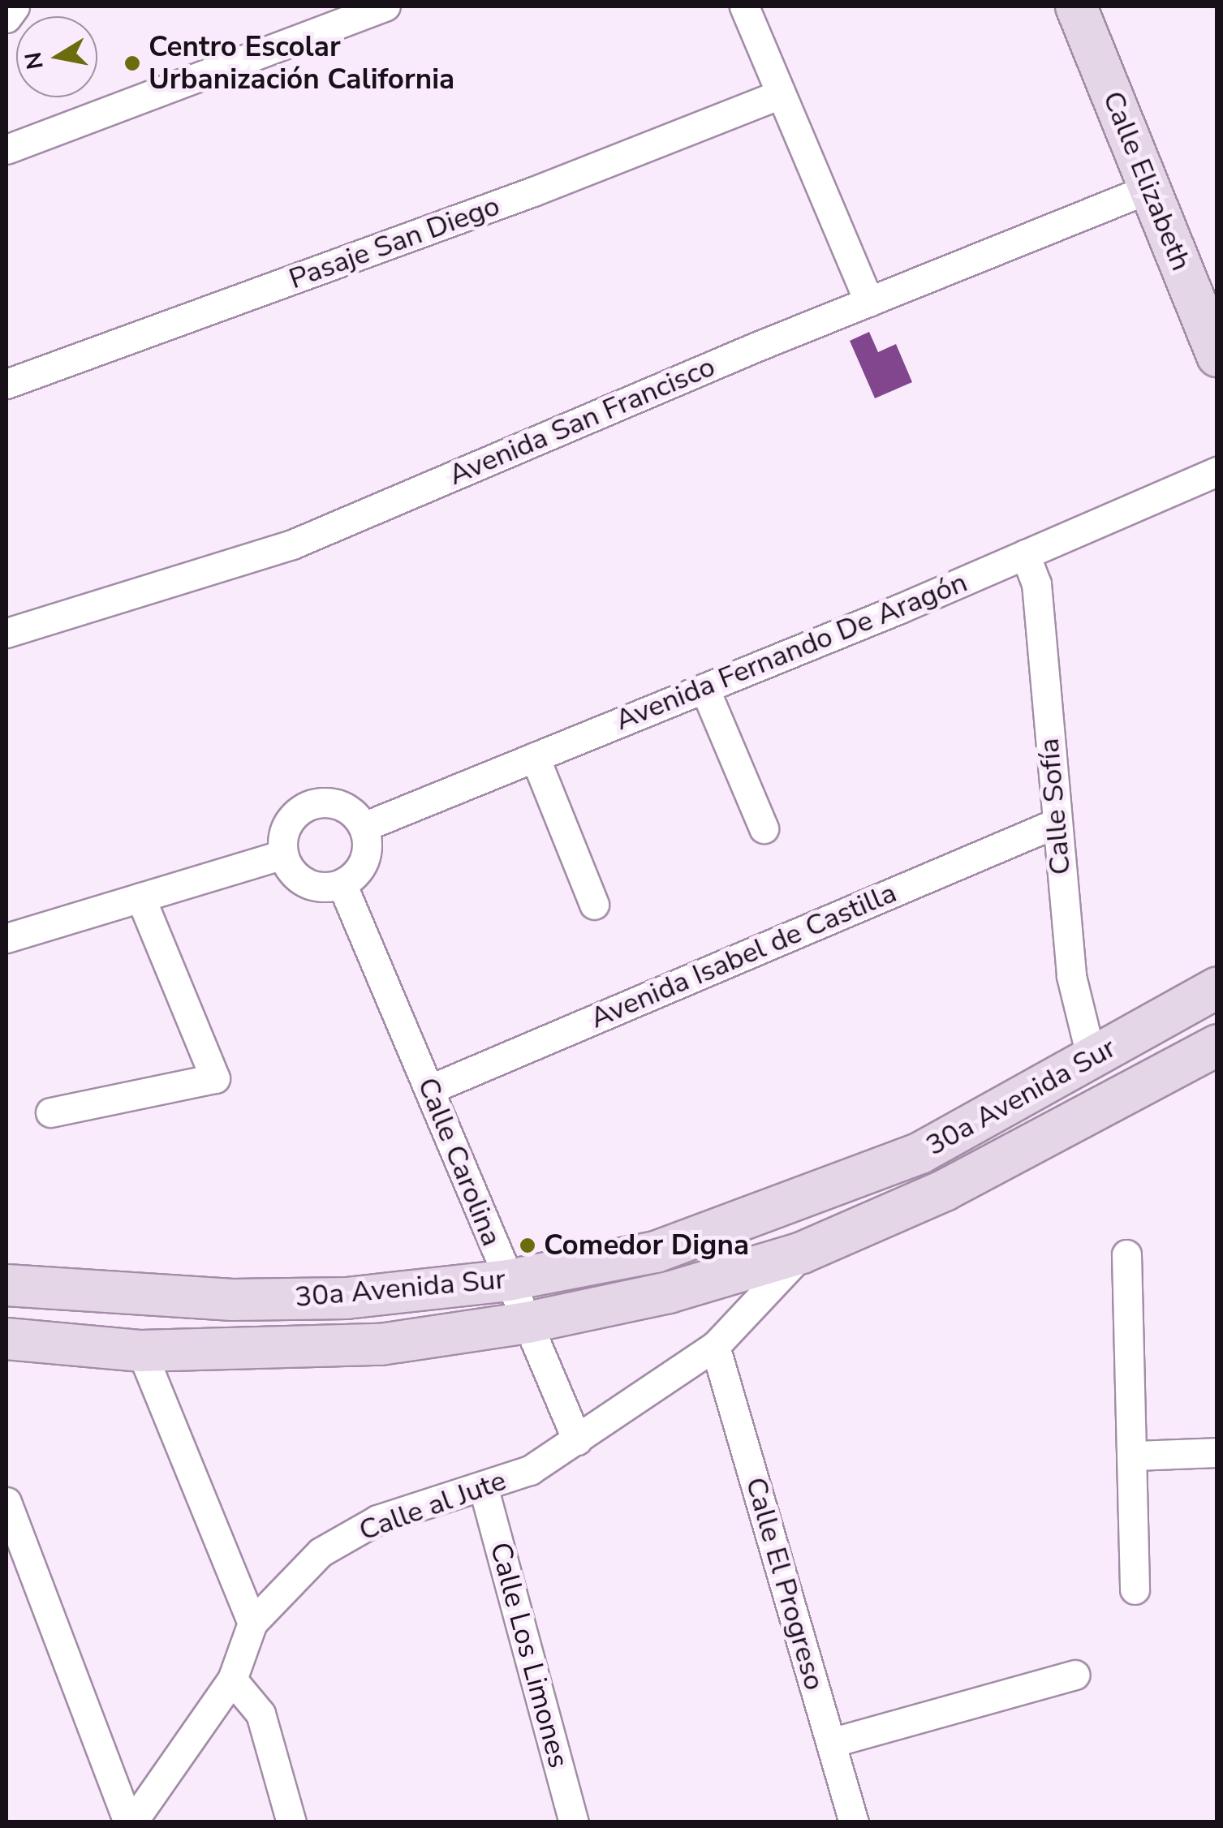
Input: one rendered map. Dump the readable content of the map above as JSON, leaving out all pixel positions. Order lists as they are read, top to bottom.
{
  "streets": {
    "street": [
      "Calle Elizabeth",
      "Pasaje San Diego",
      "Avenida San Francisco",
      "Avenida Fernando De Aragón",
      "Calle Sofía",
      "Avenida Isabel de Castilla",
      "30a Avenida Sur",
      "Calle Carolina",
      "Calle al Jute",
      "Calle El Progreso",
      "Calle Los Limones"
    ]
  },
  "crossings": [
    ["Calle Elizabeth", "Avenida San Francisco"],
    ["Avenida Fernando De Aragón", "Calle Sofía"],
    ["Avenida Fernando De Aragón", "Calle Carolina"],
    ["Calle Sofía", "Avenida Isabel de Castilla"],
    ["Calle Sofía", "30a Avenida Sur"],
    ["Avenida Isabel de Castilla", "Calle Carolina"],
    ["30a Avenida Sur", "Calle Carolina"],
    ["30a Avenida Sur", "Calle al Jute"],
    ["Calle Carolina", "Calle al Jute"],
    ["Calle al Jute", "Calle El Progreso"],
    ["Calle al Jute", "Calle Los Limones"]
  ],
  "places": ["Centro Escolar Urbanización California", "Comedor Digna"],
  "north": "left"
}
